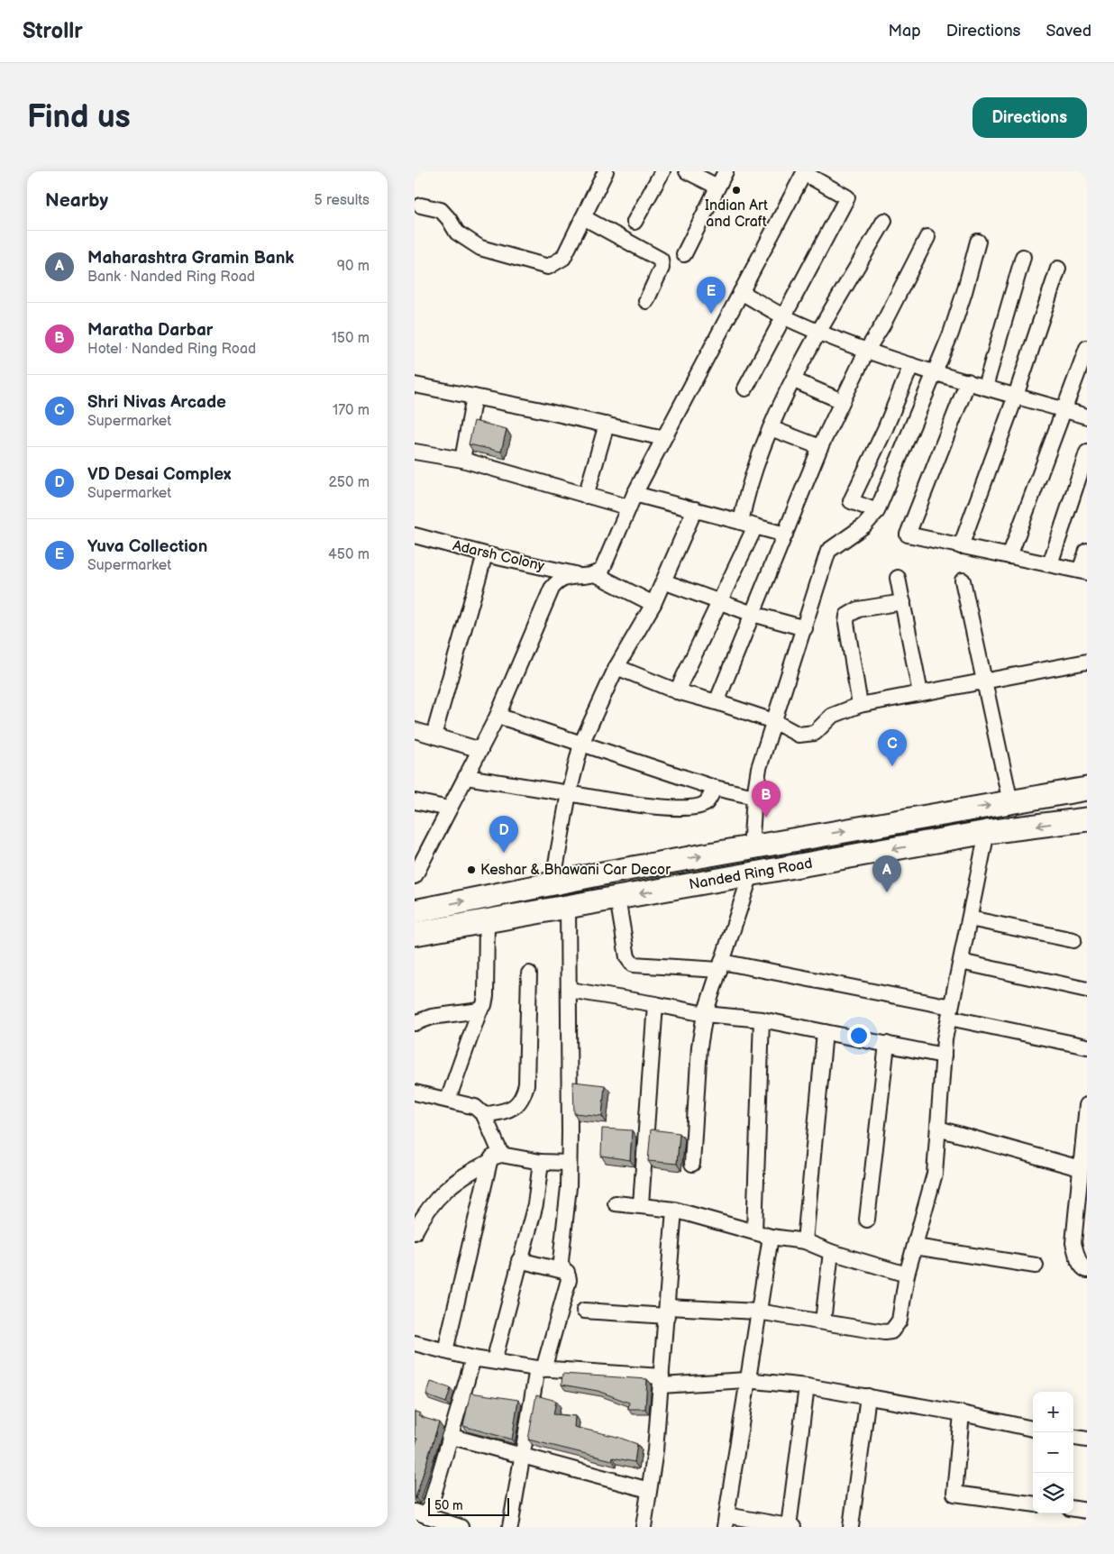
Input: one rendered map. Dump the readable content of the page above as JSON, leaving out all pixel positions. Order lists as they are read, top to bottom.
{
  "streets": {
    "highway": ["Nanded Ring Road"],
    "street": ["Adarsh Colony"]
  },
  "places": ["Indian Art and Craft", "Keshar & Bhawani Car Decor"],
  "scale_bar": "50 m",
  "page": {
    "header": "Strollr",
    "nav": ["Map", "Directions", "Saved"],
    "buttons": "Directions",
    "title": "Find us",
    "heading": ["Nearby", "5 results"],
    "list": [
      {
        "mark": "A",
        "name": "Maharashtra Gramin Bank",
        "note": "Bank · Nanded Ring Road",
        "value": "90 m"
      },
      {
        "mark": "B",
        "name": "Maratha Darbar",
        "note": "Hotel · Nanded Ring Road",
        "value": "150 m"
      },
      {
        "mark": "C",
        "name": "Shri Nivas Arcade",
        "note": "Supermarket",
        "value": "170 m"
      },
      {
        "mark": "D",
        "name": "VD Desai Complex",
        "note": "Supermarket",
        "value": "250 m"
      },
      {
        "mark": "E",
        "name": "Yuva Collection",
        "note": "Supermarket",
        "value": "450 m"
      }
    ],
    "pins": [
      "E",
      "C",
      "B",
      "D",
      "A"
    ],
    "map_buttons": ["+", "−"],
    "scale": "50 m"
  }
}
